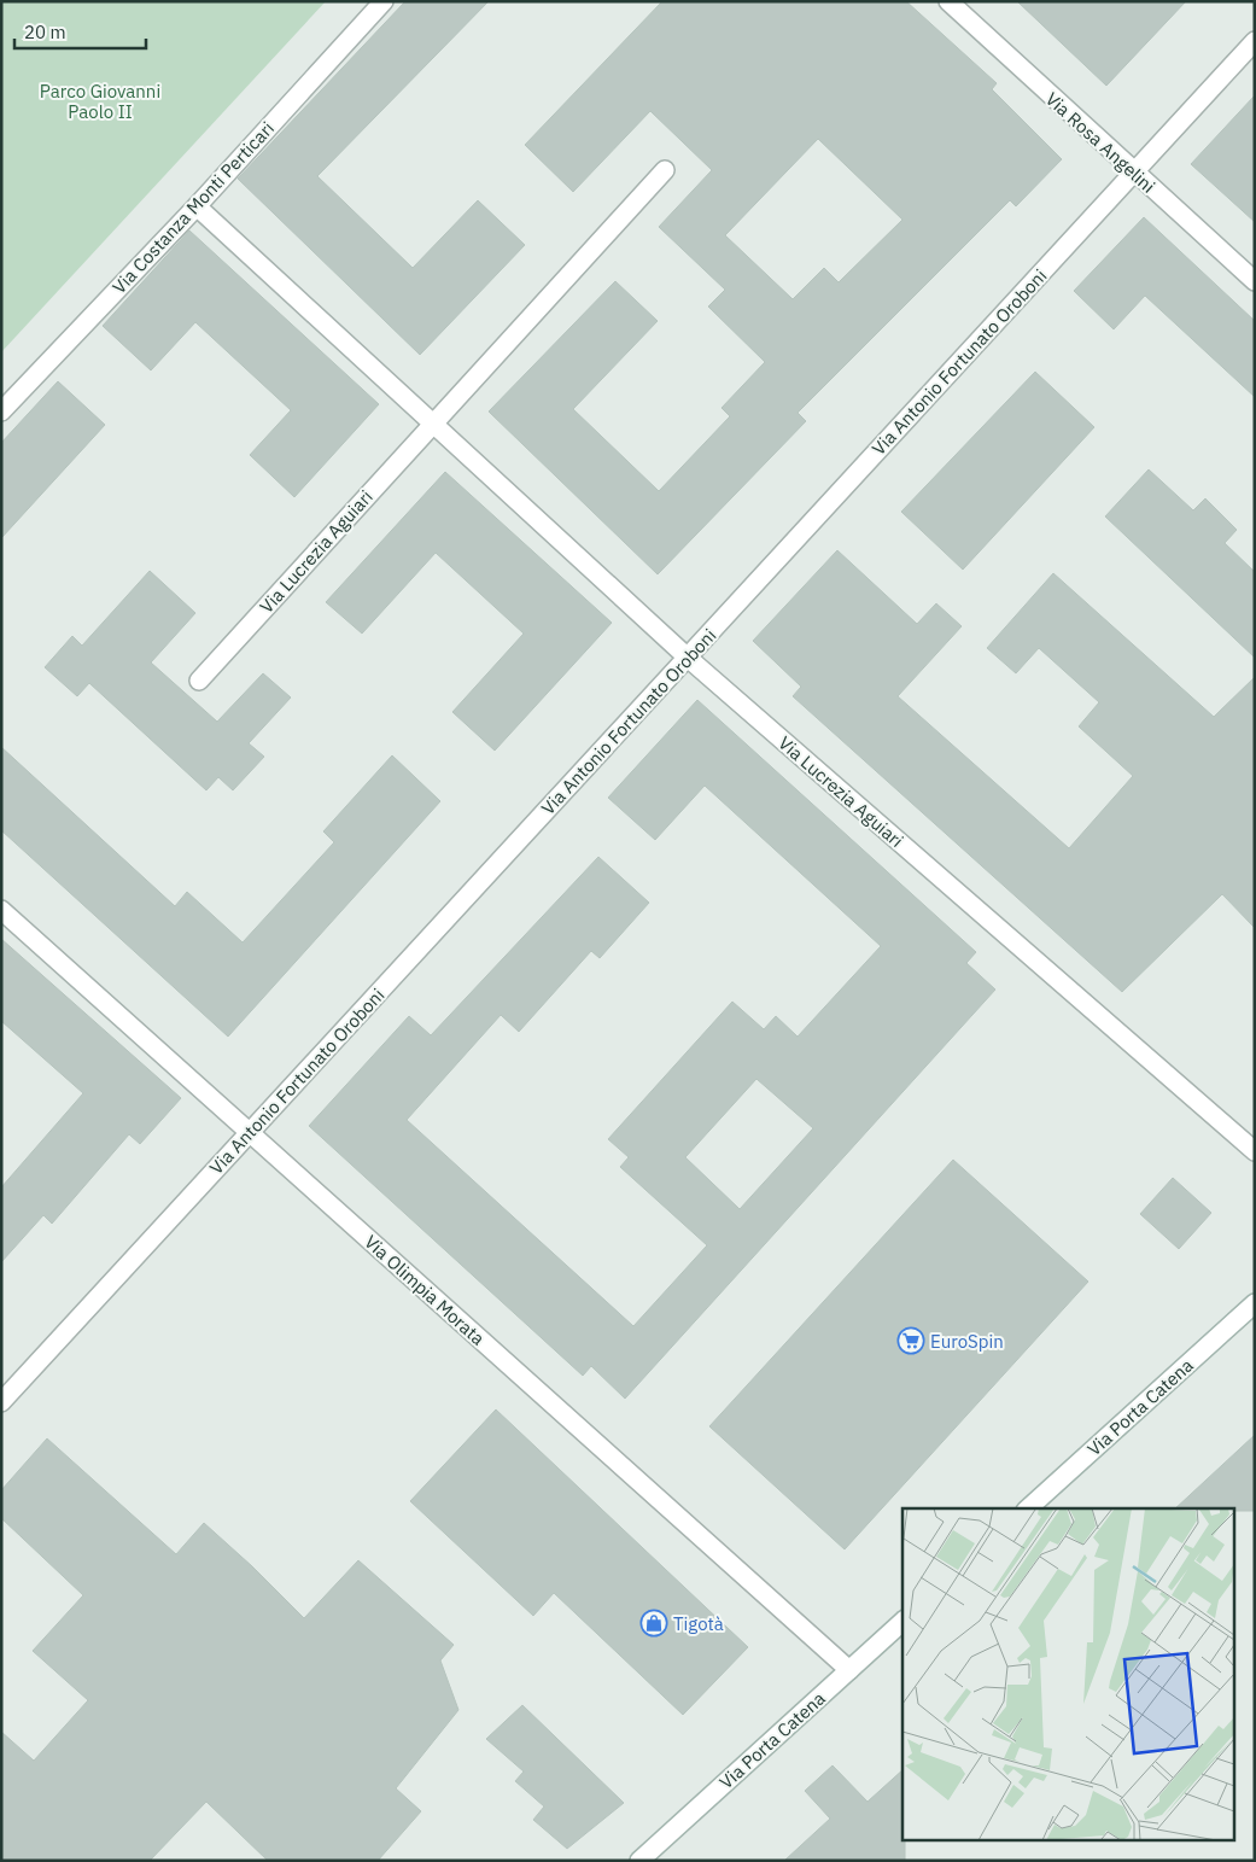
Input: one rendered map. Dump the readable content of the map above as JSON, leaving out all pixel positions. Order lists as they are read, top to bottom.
{
  "streets": {
    "street": [
      "Via Rosa Angelini",
      "Via Costanza Monti Perticari",
      "Via Antonio Fortunato Oroboni",
      "Via Lucrezia Aguiari",
      "Via Olimpia Morata",
      "Via Porta Catena"
    ]
  },
  "crossings": [
    ["Via Rosa Angelini", "Via Antonio Fortunato Oroboni"],
    ["Via Costanza Monti Perticari", "Via Lucrezia Aguiari"],
    ["Via Antonio Fortunato Oroboni", "Via Lucrezia Aguiari"],
    ["Via Antonio Fortunato Oroboni", "Via Olimpia Morata"],
    ["Via Olimpia Morata", "Via Porta Catena"]
  ],
  "parks": ["Parco Giovanni Paolo II"],
  "places": {
    "supermarket": ["EuroSpin"],
    "shop": ["Tigotà"]
  },
  "scale_bar": "20 m"
}
